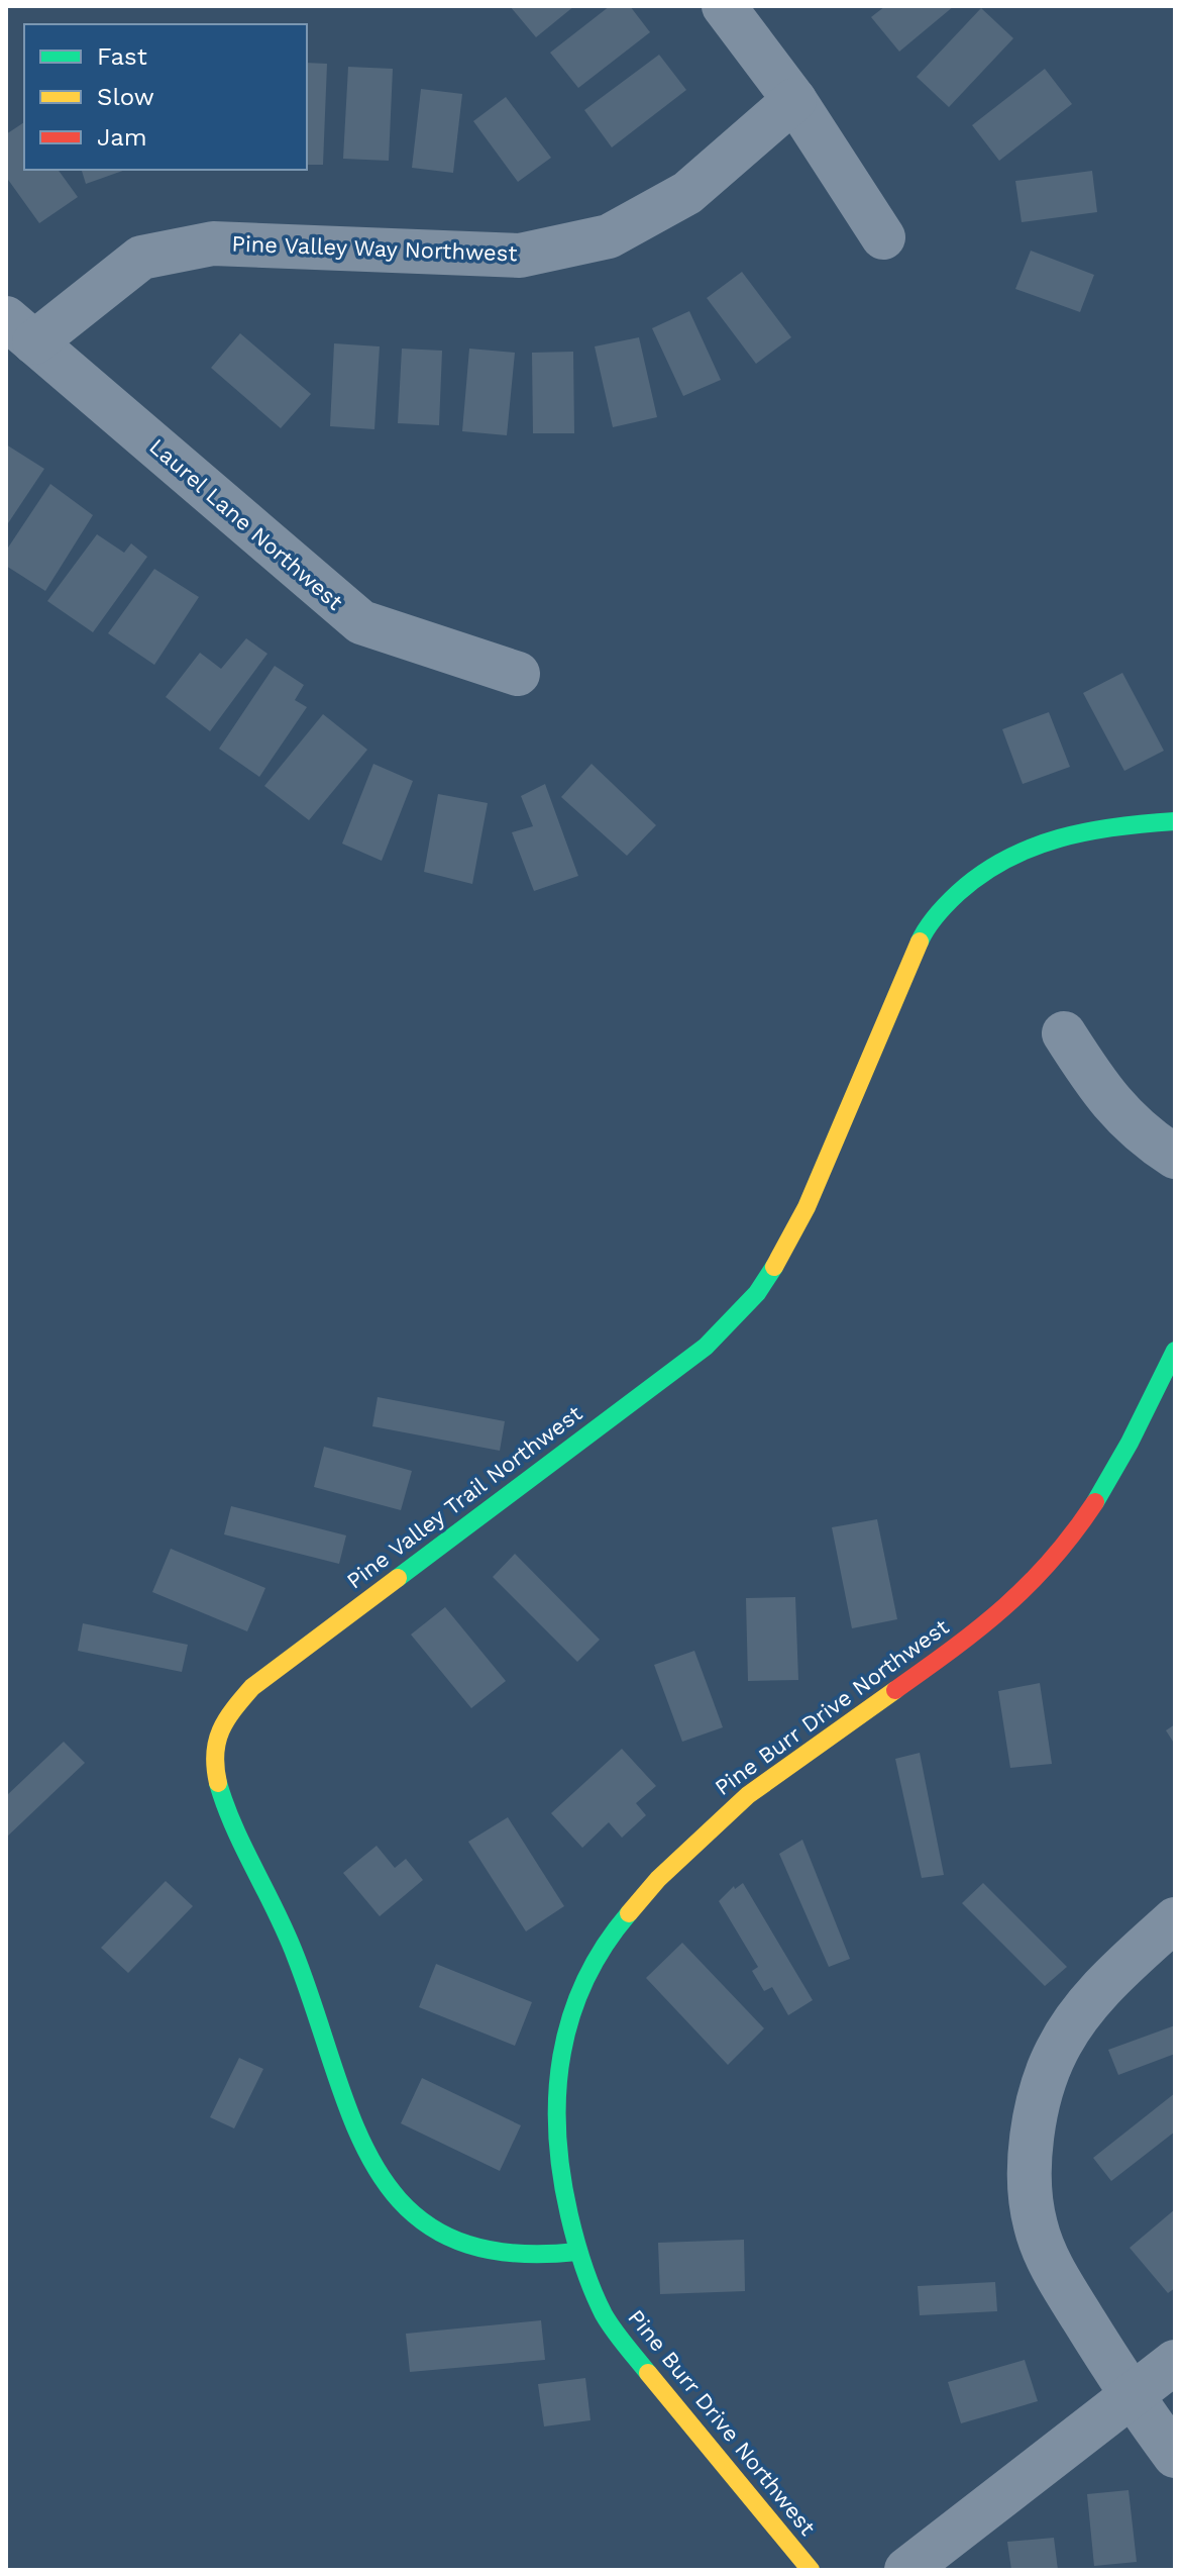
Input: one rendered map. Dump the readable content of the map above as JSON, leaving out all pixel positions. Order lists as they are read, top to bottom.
{
  "streets": {
    "street": [
      "Pine Valley Way Northwest",
      "Laurel Lane Northwest",
      "Pine Valley Trail Northwest",
      "Pine Burr Drive Northwest"
    ]
  },
  "crossings": [
    ["Pine Valley Way Northwest", "Laurel Lane Northwest"],
    ["Pine Valley Trail Northwest", "Pine Burr Drive Northwest"]
  ],
  "legend": ["Fast", "Slow", "Jam"]
}
